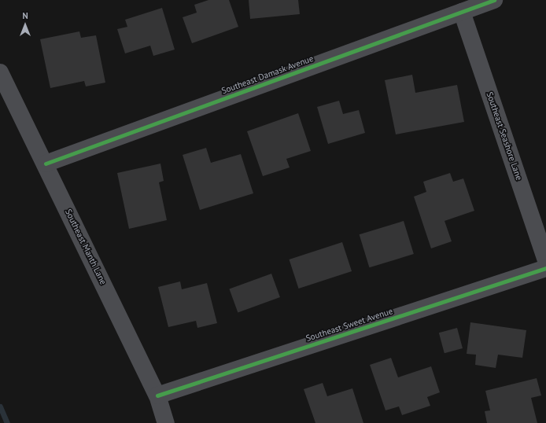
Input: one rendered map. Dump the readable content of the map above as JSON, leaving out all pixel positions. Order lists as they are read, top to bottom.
{
  "streets": {
    "street": [
      "Southeast Damask Avenue",
      "Southeast Seashore Lane",
      "Southeast Manth Lane",
      "Southeast Sweet Avenue"
    ]
  },
  "crossings": [
    ["Southeast Damask Avenue", "Southeast Seashore Lane"],
    ["Southeast Damask Avenue", "Southeast Manth Lane"],
    ["Southeast Manth Lane", "Southeast Sweet Avenue"]
  ],
  "north": "top"
}
